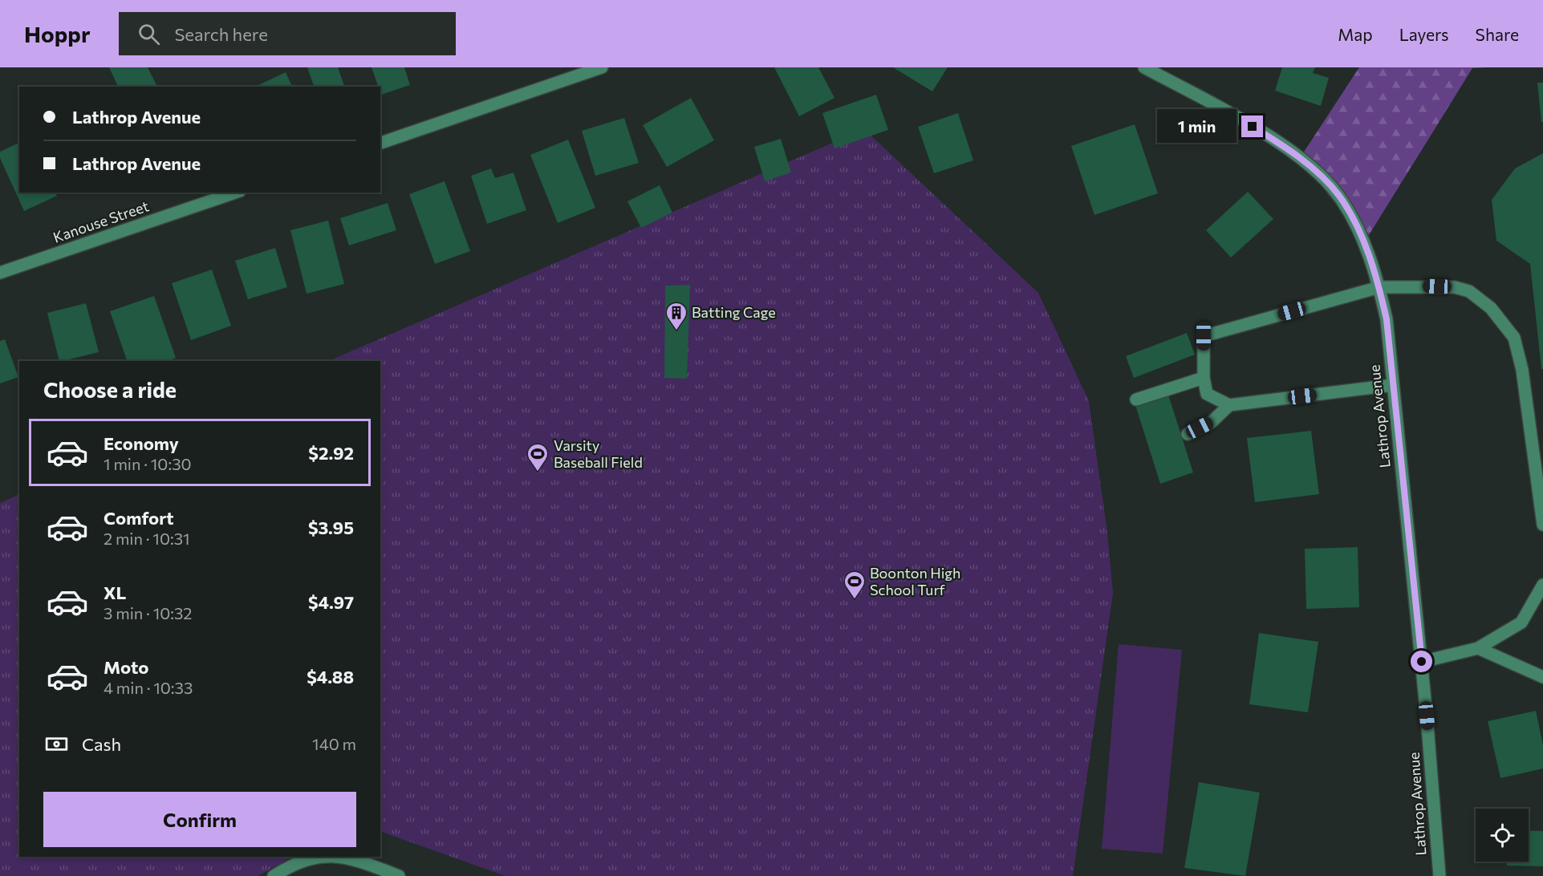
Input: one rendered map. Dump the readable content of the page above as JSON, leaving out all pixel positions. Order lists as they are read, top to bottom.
{
  "streets": {
    "street": ["Kanouse Street", "Lathrop Avenue"]
  },
  "places": {
    "building": ["Batting Cage"],
    "sports": ["Varsity Baseball Field", "Boonton High School Turf"]
  },
  "page": {
    "header": "Hoppr",
    "search": "Search here",
    "nav": ["Map", "Layers", "Share"],
    "banner": ["Lathrop Avenue", "Lathrop Avenue"],
    "bubble": "1 min",
    "heading": "Choose a ride",
    "list": [
      {
        "name": "Economy",
        "note": "1 min · 10:30",
        "value": "$2.92"
      },
      {
        "name": "Comfort",
        "note": "2 min · 10:31",
        "value": "$3.95"
      },
      {
        "name": "XL",
        "note": "3 min · 10:32",
        "value": "$4.97"
      },
      {
        "name": "Moto",
        "note": "4 min · 10:33",
        "value": "$4.88"
      }
    ],
    "pay": ["Cash", "140 m"],
    "buttons": "Confirm"
  }
}
